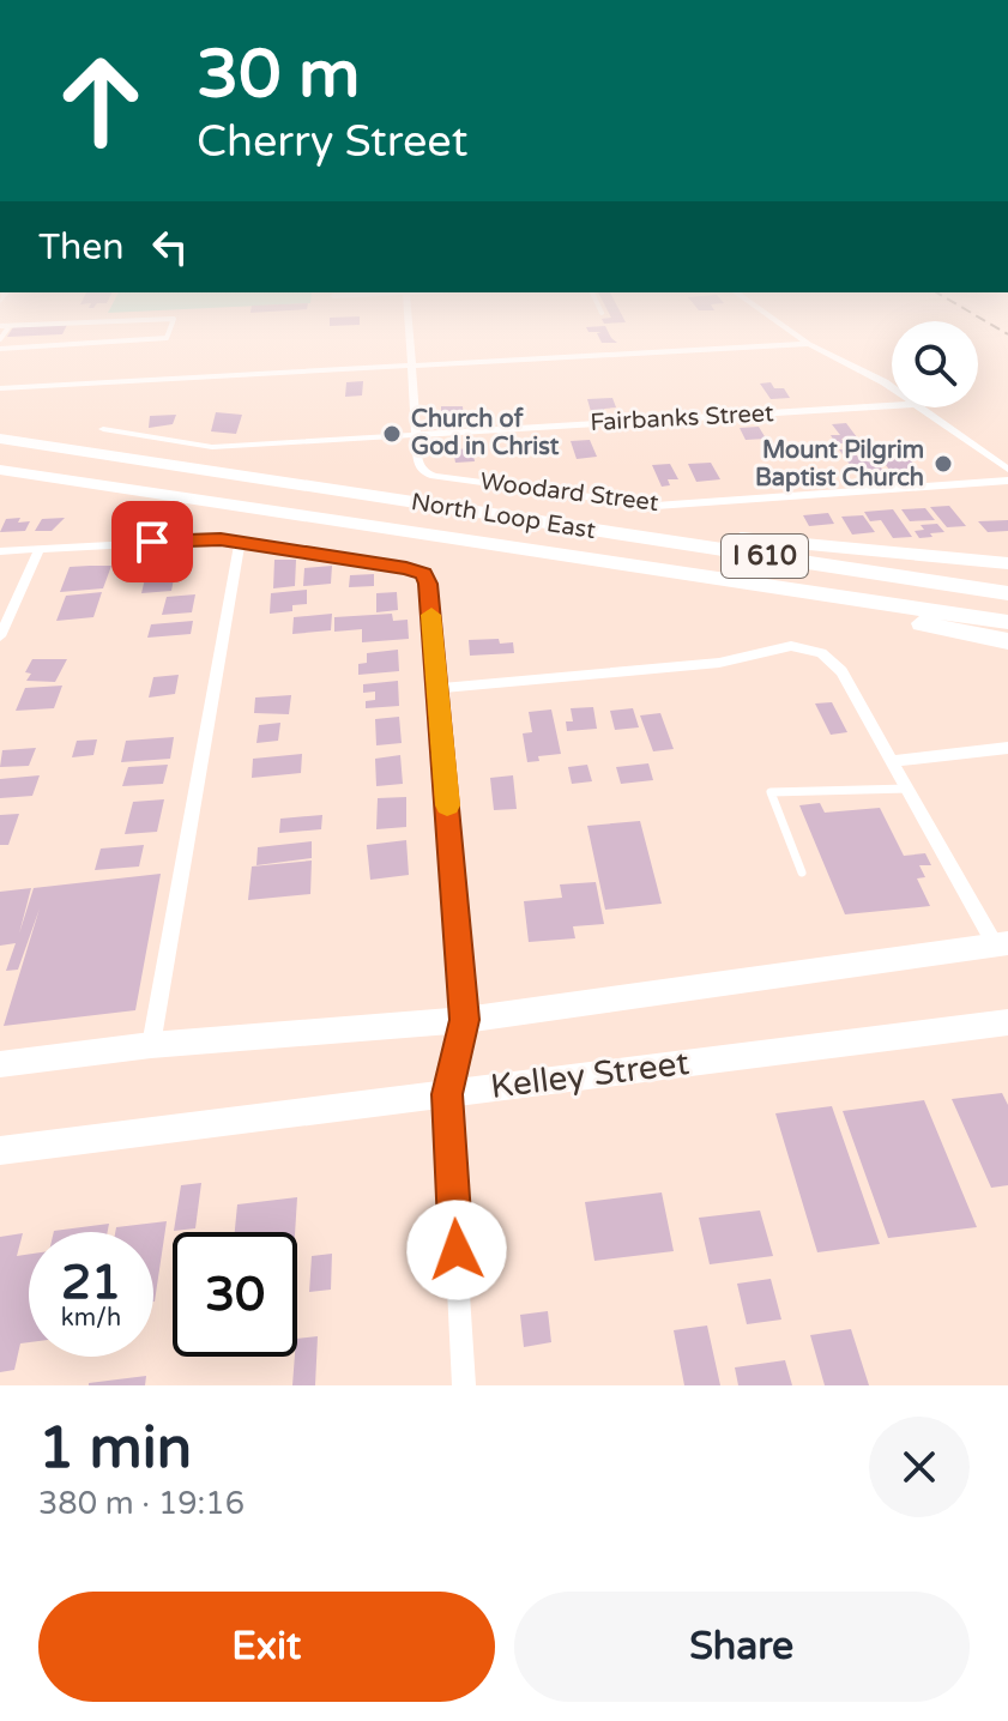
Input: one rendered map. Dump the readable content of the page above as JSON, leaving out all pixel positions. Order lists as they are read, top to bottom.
{
  "streets": {
    "highway": ["North Loop East", "I 610"],
    "main road": ["Kelley Street"],
    "street": ["Fairbanks Street", "Woodard Street"]
  },
  "crossings": [
    ["Fairbanks Street", "Woodard Street"]
  ],
  "places": ["Church of God in Christ", "Mount Pilgrim Baptist Church"],
  "page": {
    "turn": ["30 m", "Cherry Street"],
    "then": "Then",
    "speed": "21 km/h",
    "limit": "30",
    "heading": ["1 min", "380 m · 19:16"],
    "buttons": ["Exit", "Share"]
  }
}
